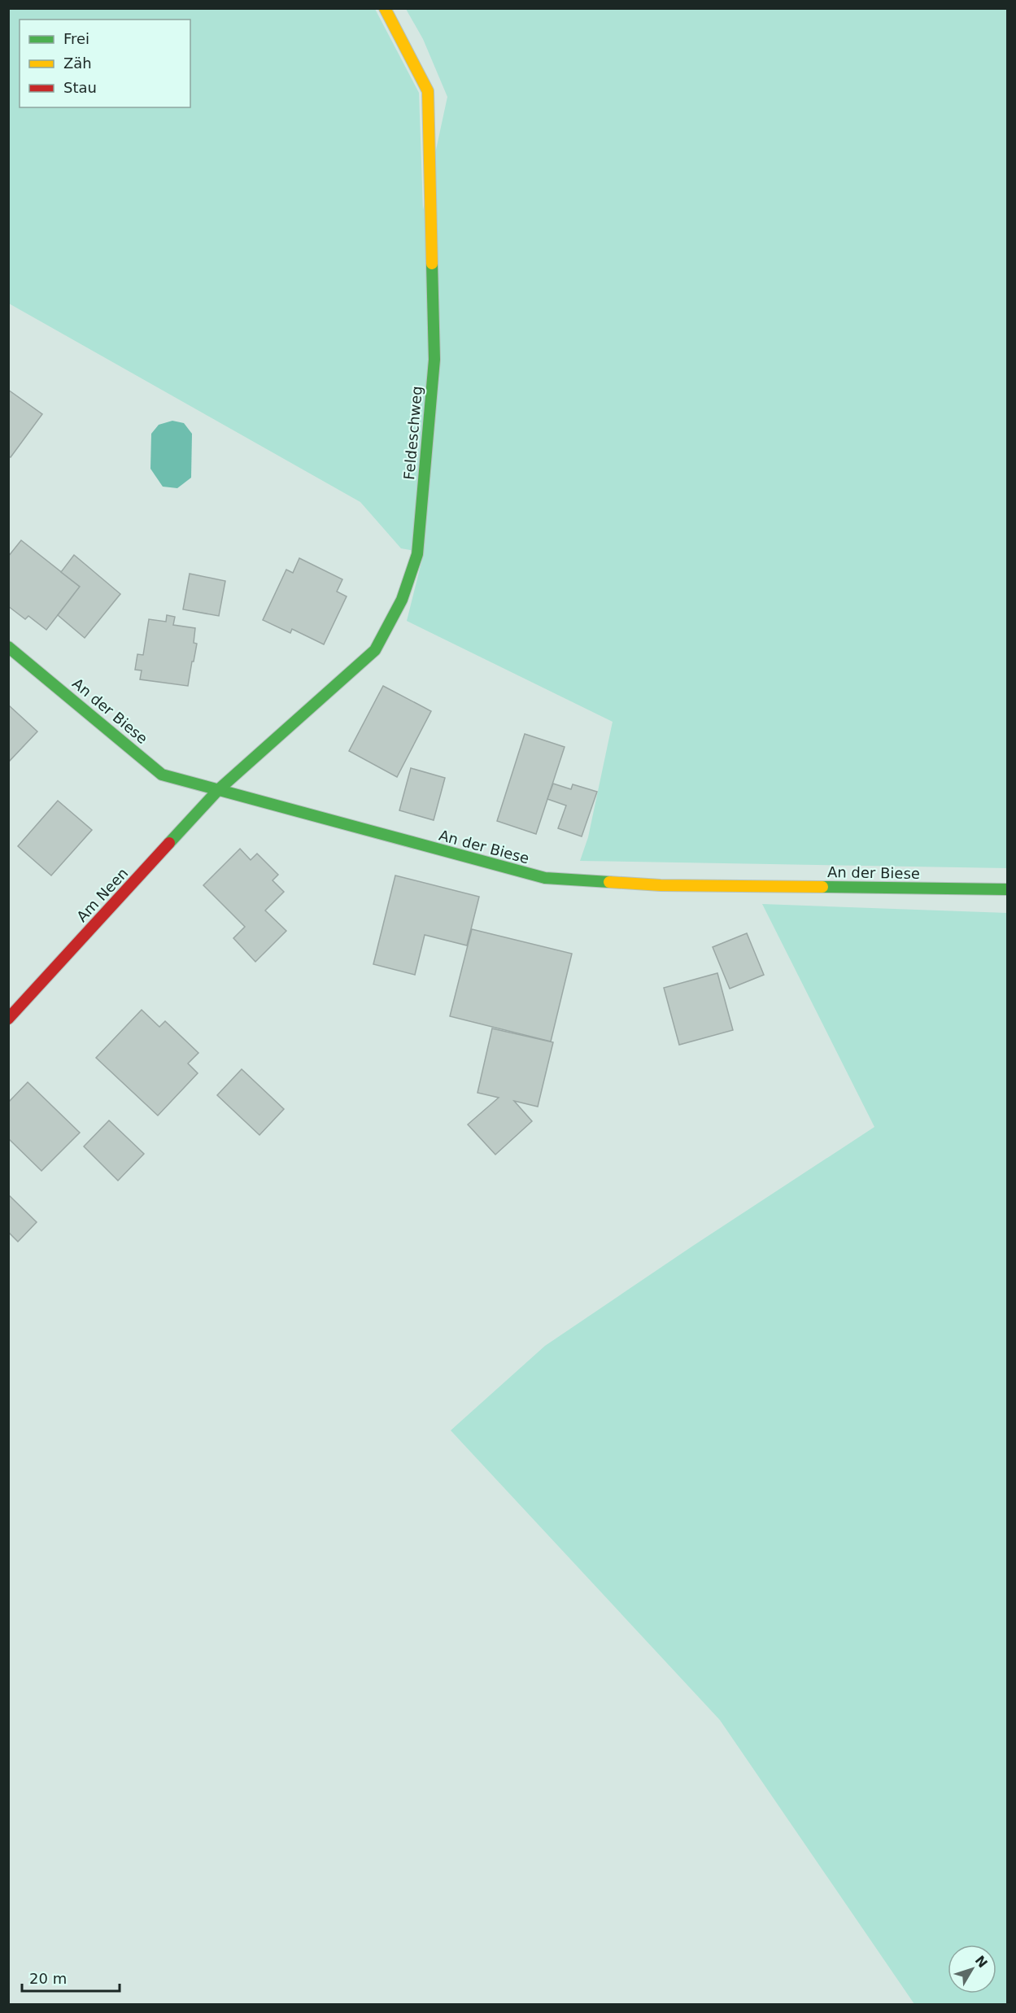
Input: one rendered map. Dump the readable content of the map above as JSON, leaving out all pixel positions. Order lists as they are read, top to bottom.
{
  "streets": {
    "street": ["Feldeschweg", "An der Biese", "Am Neen"]
  },
  "crossings": [
    ["Feldeschweg", "An der Biese"],
    ["Feldeschweg", "Am Neen"],
    ["An der Biese", "Am Neen"]
  ],
  "legend": ["Frei", "Zäh", "Stau"],
  "scale_bar": "20 m",
  "north": "top right"
}
